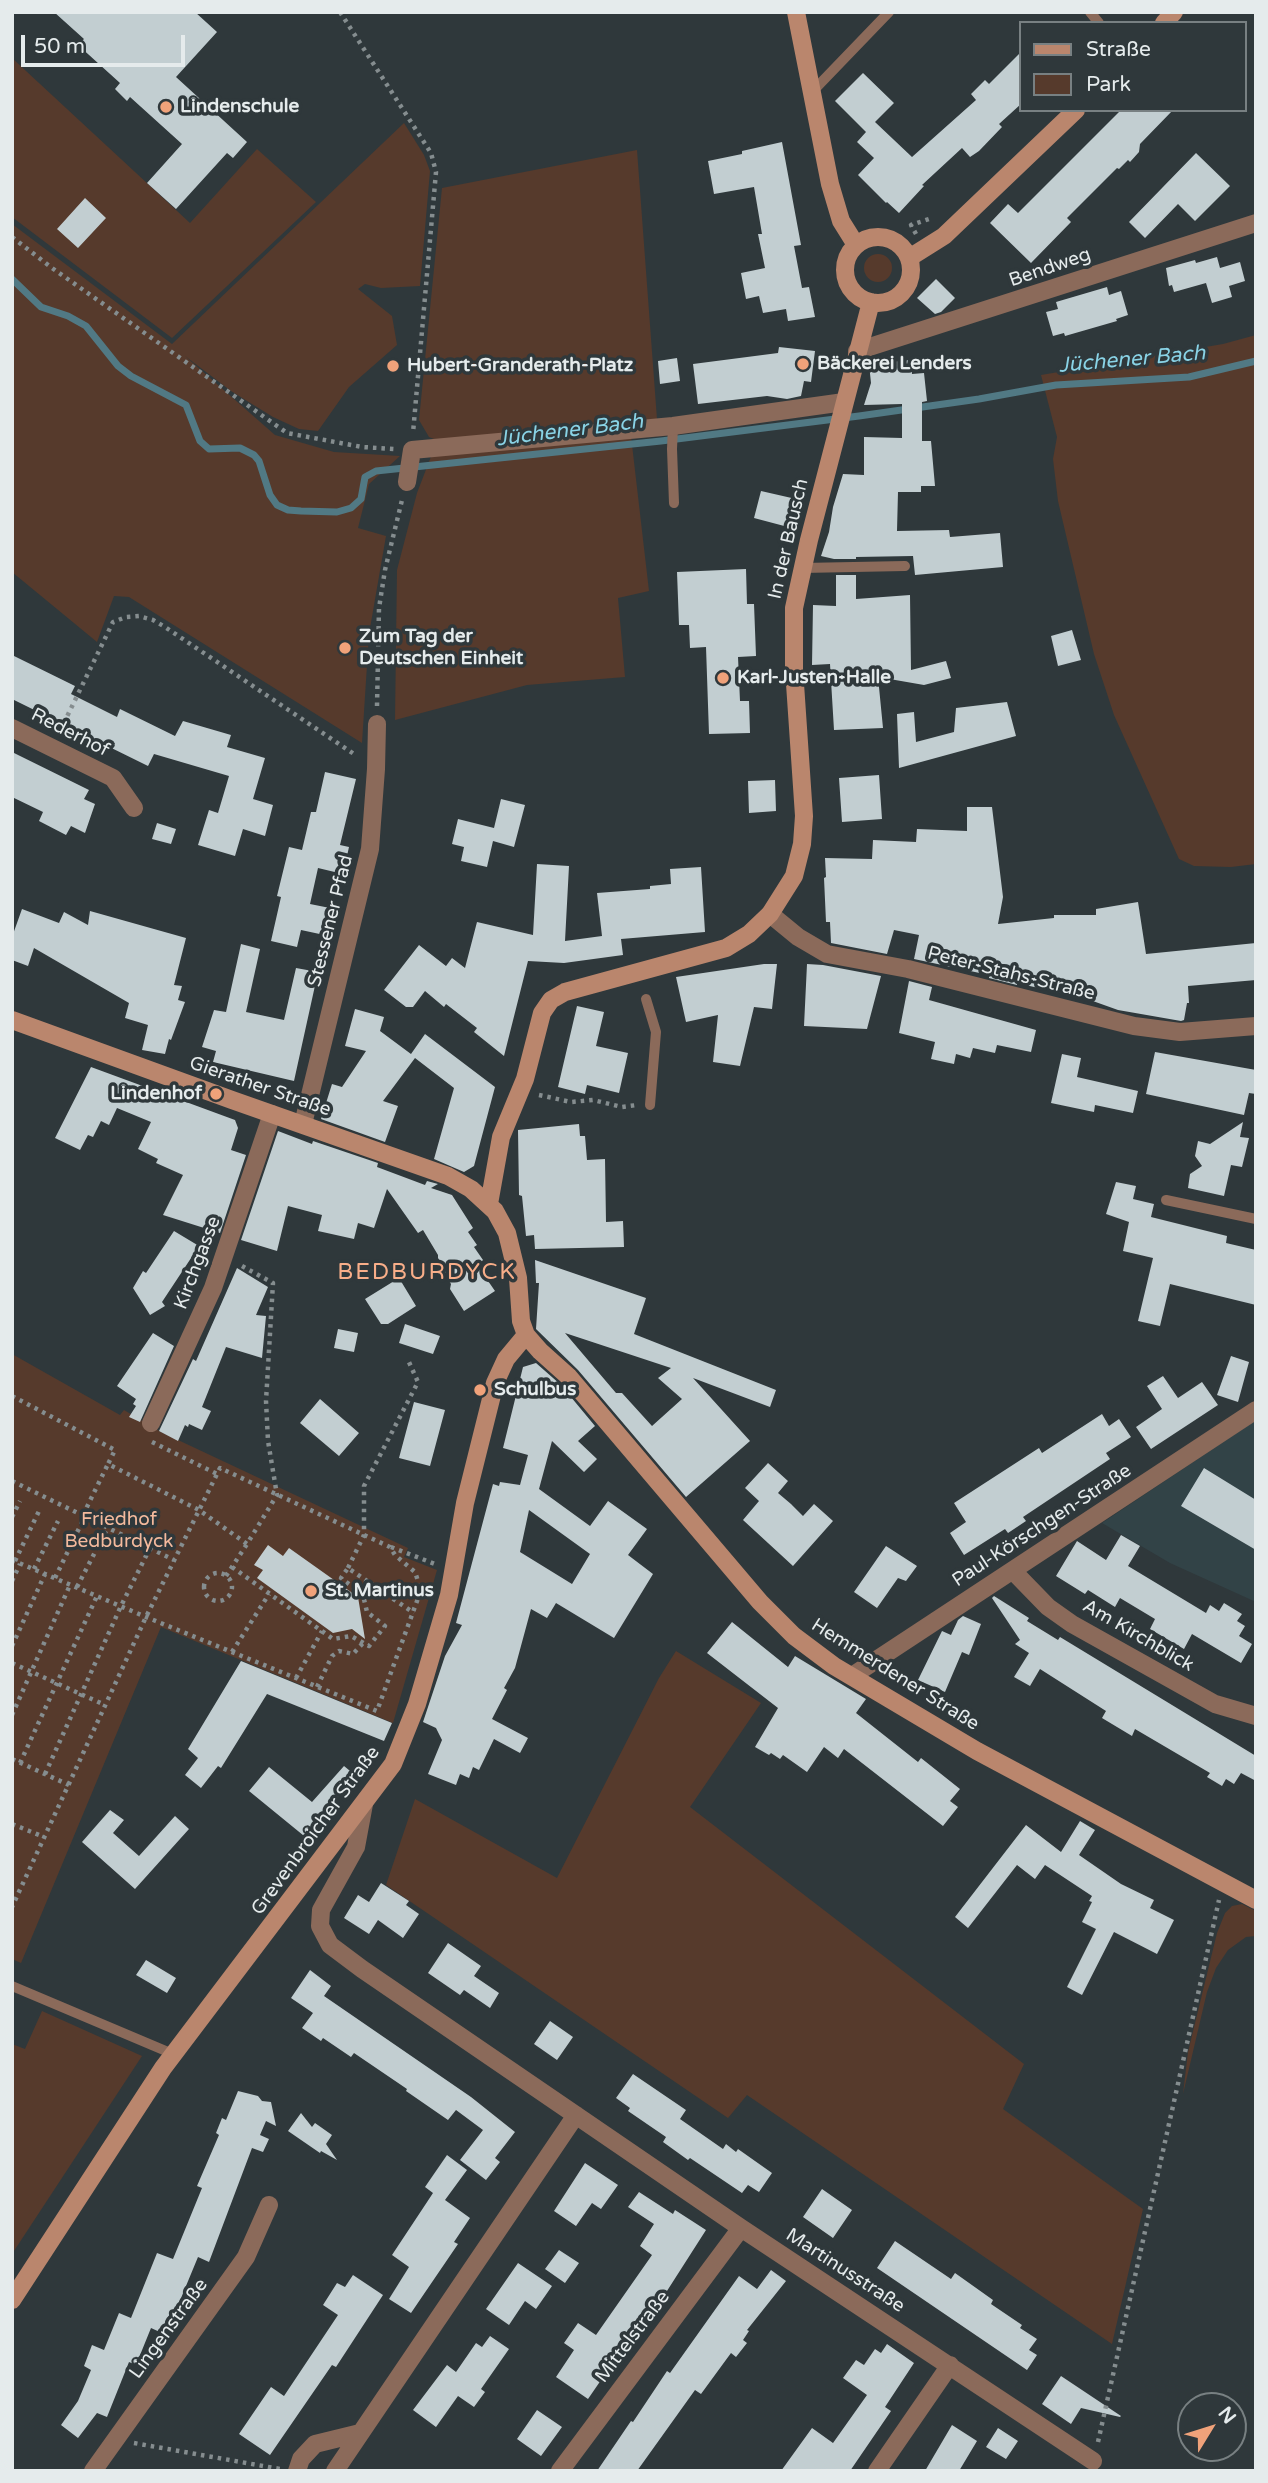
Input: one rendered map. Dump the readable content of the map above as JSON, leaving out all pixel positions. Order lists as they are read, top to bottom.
{
  "streets": {
    "street": [
      "Bendweg",
      "In der Bausch",
      "Rederhof",
      "Stessener Pfad",
      "Peter-Stahs-Straße",
      "Gierather Straße",
      "Kirchgasse",
      "Paul-Körschgen-Straße",
      "Am Kirchblick",
      "Hemmerdener Straße",
      "Grevenbroicher Straße",
      "Martinusstraße",
      "Lingenstraße",
      "Mittelstraße"
    ]
  },
  "crossings": [
    ["Bendweg", "In der Bausch"],
    ["In der Bausch", "Peter-Stahs-Straße"],
    ["Stessener Pfad", "Gierather Straße"],
    ["Gierather Straße", "Kirchgasse"],
    ["Paul-Körschgen-Straße", "Am Kirchblick"],
    ["Paul-Körschgen-Straße", "Hemmerdener Straße"],
    ["Hemmerdener Straße", "Grevenbroicher Straße"],
    ["Grevenbroicher Straße", "Martinusstraße"],
    ["Martinusstraße", "Mittelstraße"]
  ],
  "districts": ["BEDBURDYCK"],
  "water": ["Jüchener Bach"],
  "parks": ["Friedhof Bedburdyck"],
  "places": [
    "Lindenschule",
    "Bäckerei Lenders",
    "Hubert-Granderath-Platz",
    "Zum Tag der Deutschen Einheit",
    "Karl-Justen-Halle",
    "Lindenhof",
    "Schulbus",
    "St. Martinus"
  ],
  "legend": ["Straße", "Park"],
  "scale_bar": "50 m",
  "north": "top right"
}
